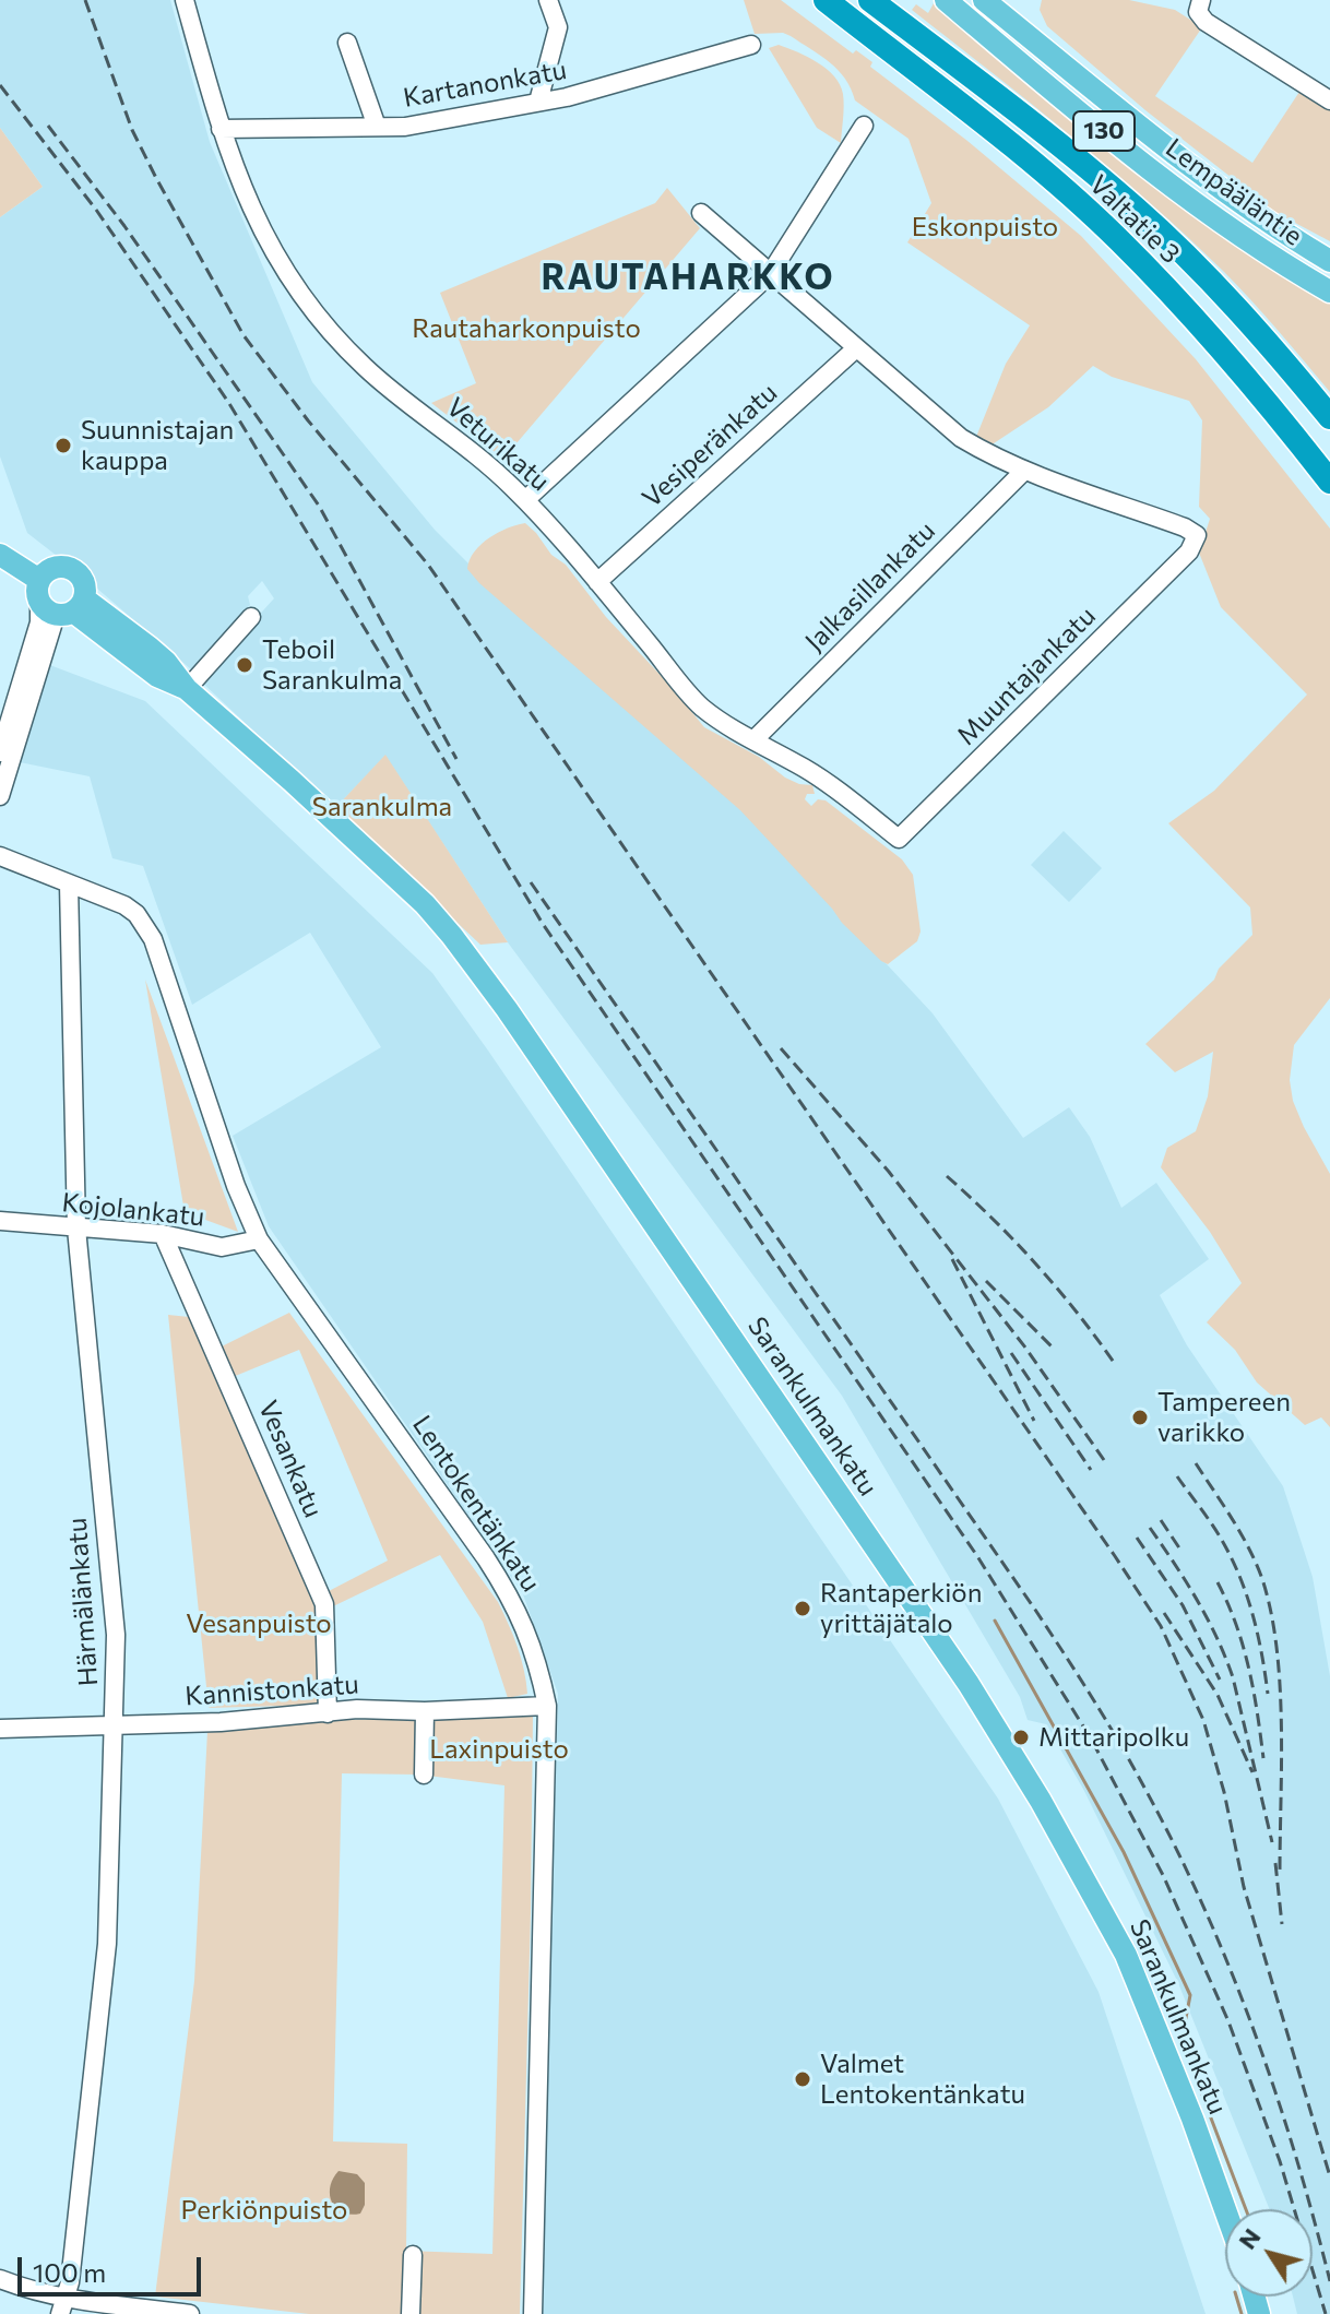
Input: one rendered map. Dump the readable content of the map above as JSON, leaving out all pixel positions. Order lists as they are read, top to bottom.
{
  "streets": {
    "highway": ["Valtatie 3"],
    "main road": ["130", "Lempääläntie", "Sarankulmankatu"],
    "street": [
      "Kartanonkatu",
      "Veturikatu",
      "Vesiperänkatu",
      "Jalkasillankatu",
      "Muuntajankatu",
      "Kojolankatu",
      "Vesankatu",
      "Lentokentänkatu",
      "Härmälänkatu",
      "Kannistonkatu"
    ]
  },
  "crossings": [
    ["Kartanonkatu", "Veturikatu"],
    ["Veturikatu", "Vesiperänkatu"],
    ["Veturikatu", "Jalkasillankatu"],
    ["Veturikatu", "Muuntajankatu"],
    ["Jalkasillankatu", "Muuntajankatu"],
    ["Kojolankatu", "Vesankatu"],
    ["Kojolankatu", "Lentokentänkatu"],
    ["Kojolankatu", "Härmälänkatu"],
    ["Vesankatu", "Kannistonkatu"],
    ["Lentokentänkatu", "Härmälänkatu"],
    ["Lentokentänkatu", "Kannistonkatu"],
    ["Härmälänkatu", "Kannistonkatu"]
  ],
  "districts": ["RAUTAHARKKO"],
  "parks": [
    "Eskonpuisto",
    "Rautaharkonpuisto",
    "Sarankulma",
    "Vesanpuisto",
    "Laxinpuisto",
    "Perkiönpuisto"
  ],
  "places": [
    "Suunnistajan kauppa",
    "Teboil Sarankulma",
    "Tampereen varikko",
    "Rantaperkiön yrittäjätalo",
    "Mittaripolku",
    "Valmet Lentokentänkatu"
  ],
  "scale_bar": "100 m",
  "north": "top left"
}
